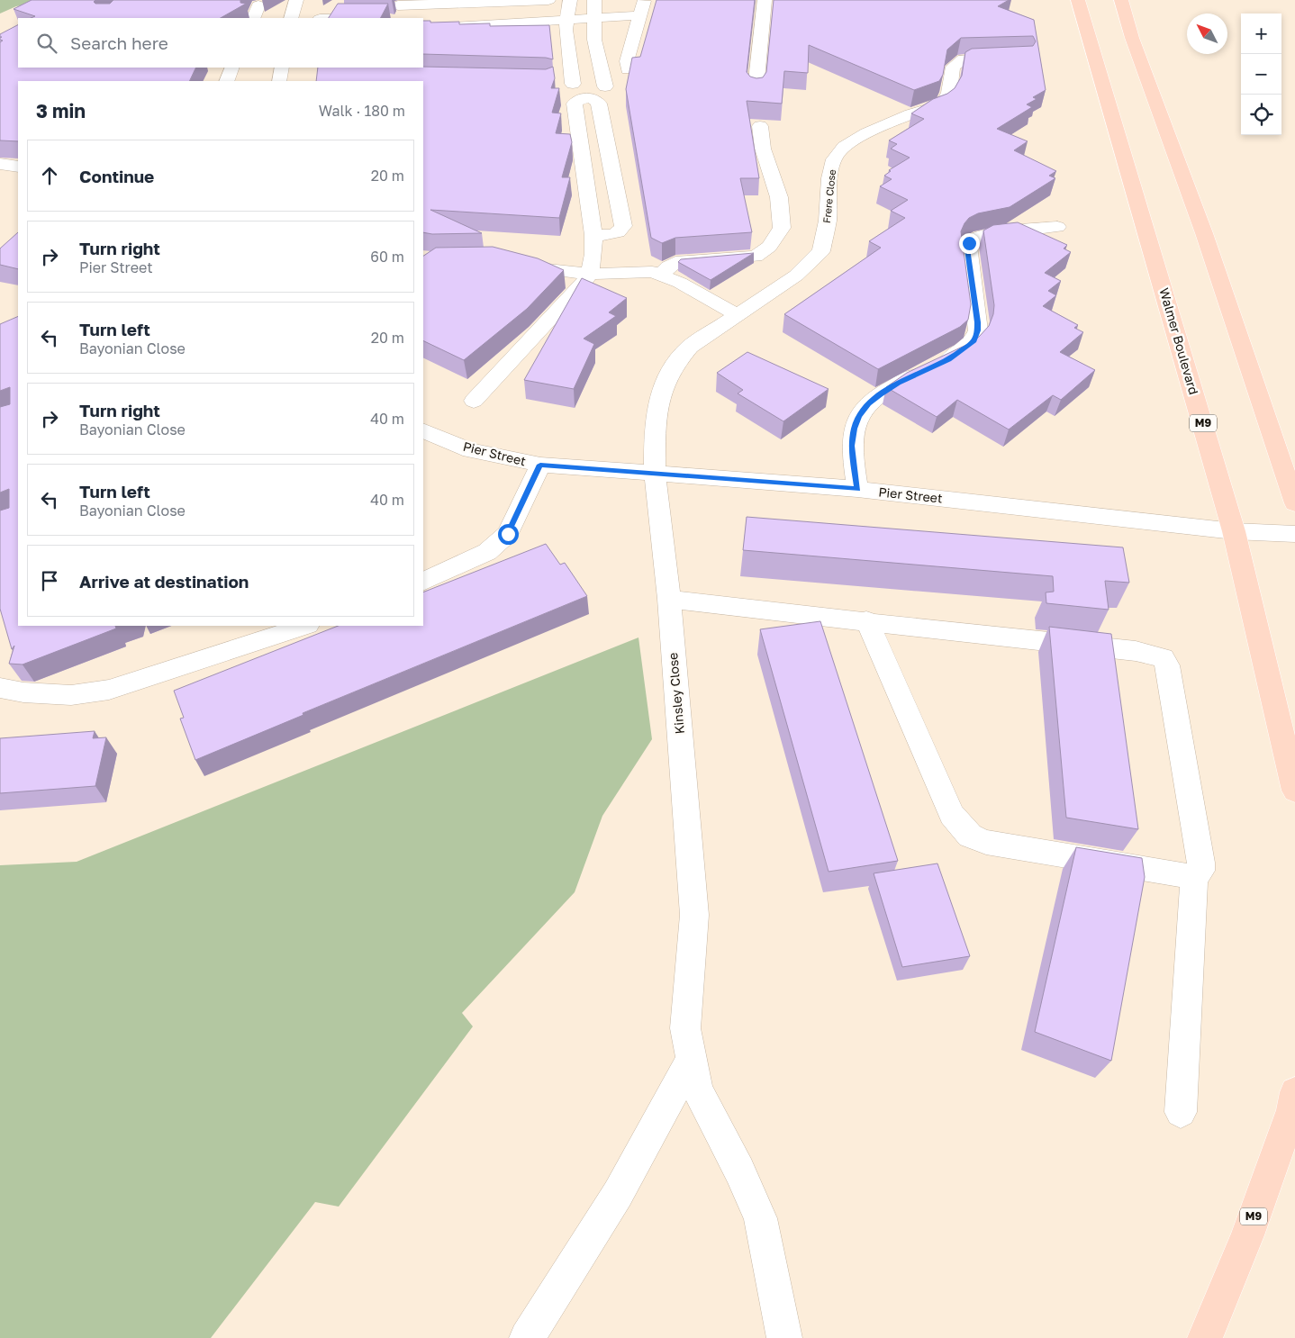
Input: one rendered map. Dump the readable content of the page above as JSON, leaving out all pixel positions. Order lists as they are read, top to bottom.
{
  "streets": {
    "main road": ["Walmer Boulevard", "M9"],
    "street": ["Frere Close", "Pier Street", "Kinsley Close"]
  },
  "crossings": [
    ["Frere Close", "Pier Street"],
    ["Frere Close", "Kinsley Close"],
    ["Walmer Boulevard", "Pier Street"],
    ["Pier Street", "Kinsley Close"]
  ],
  "north": "top left",
  "page": {
    "map_buttons": ["+", "−"],
    "search": "Search here",
    "heading": ["3 min", "Walk · 180 m"],
    "list": [
      ["Continue", "20 m"],
      ["Turn right", "Pier Street", "60 m"],
      ["Turn left", "Bayonian Close", "20 m"],
      ["Turn right", "Bayonian Close", "40 m"],
      ["Turn left", "Bayonian Close", "40 m"],
      "Arrive at destination"
    ]
  }
}
